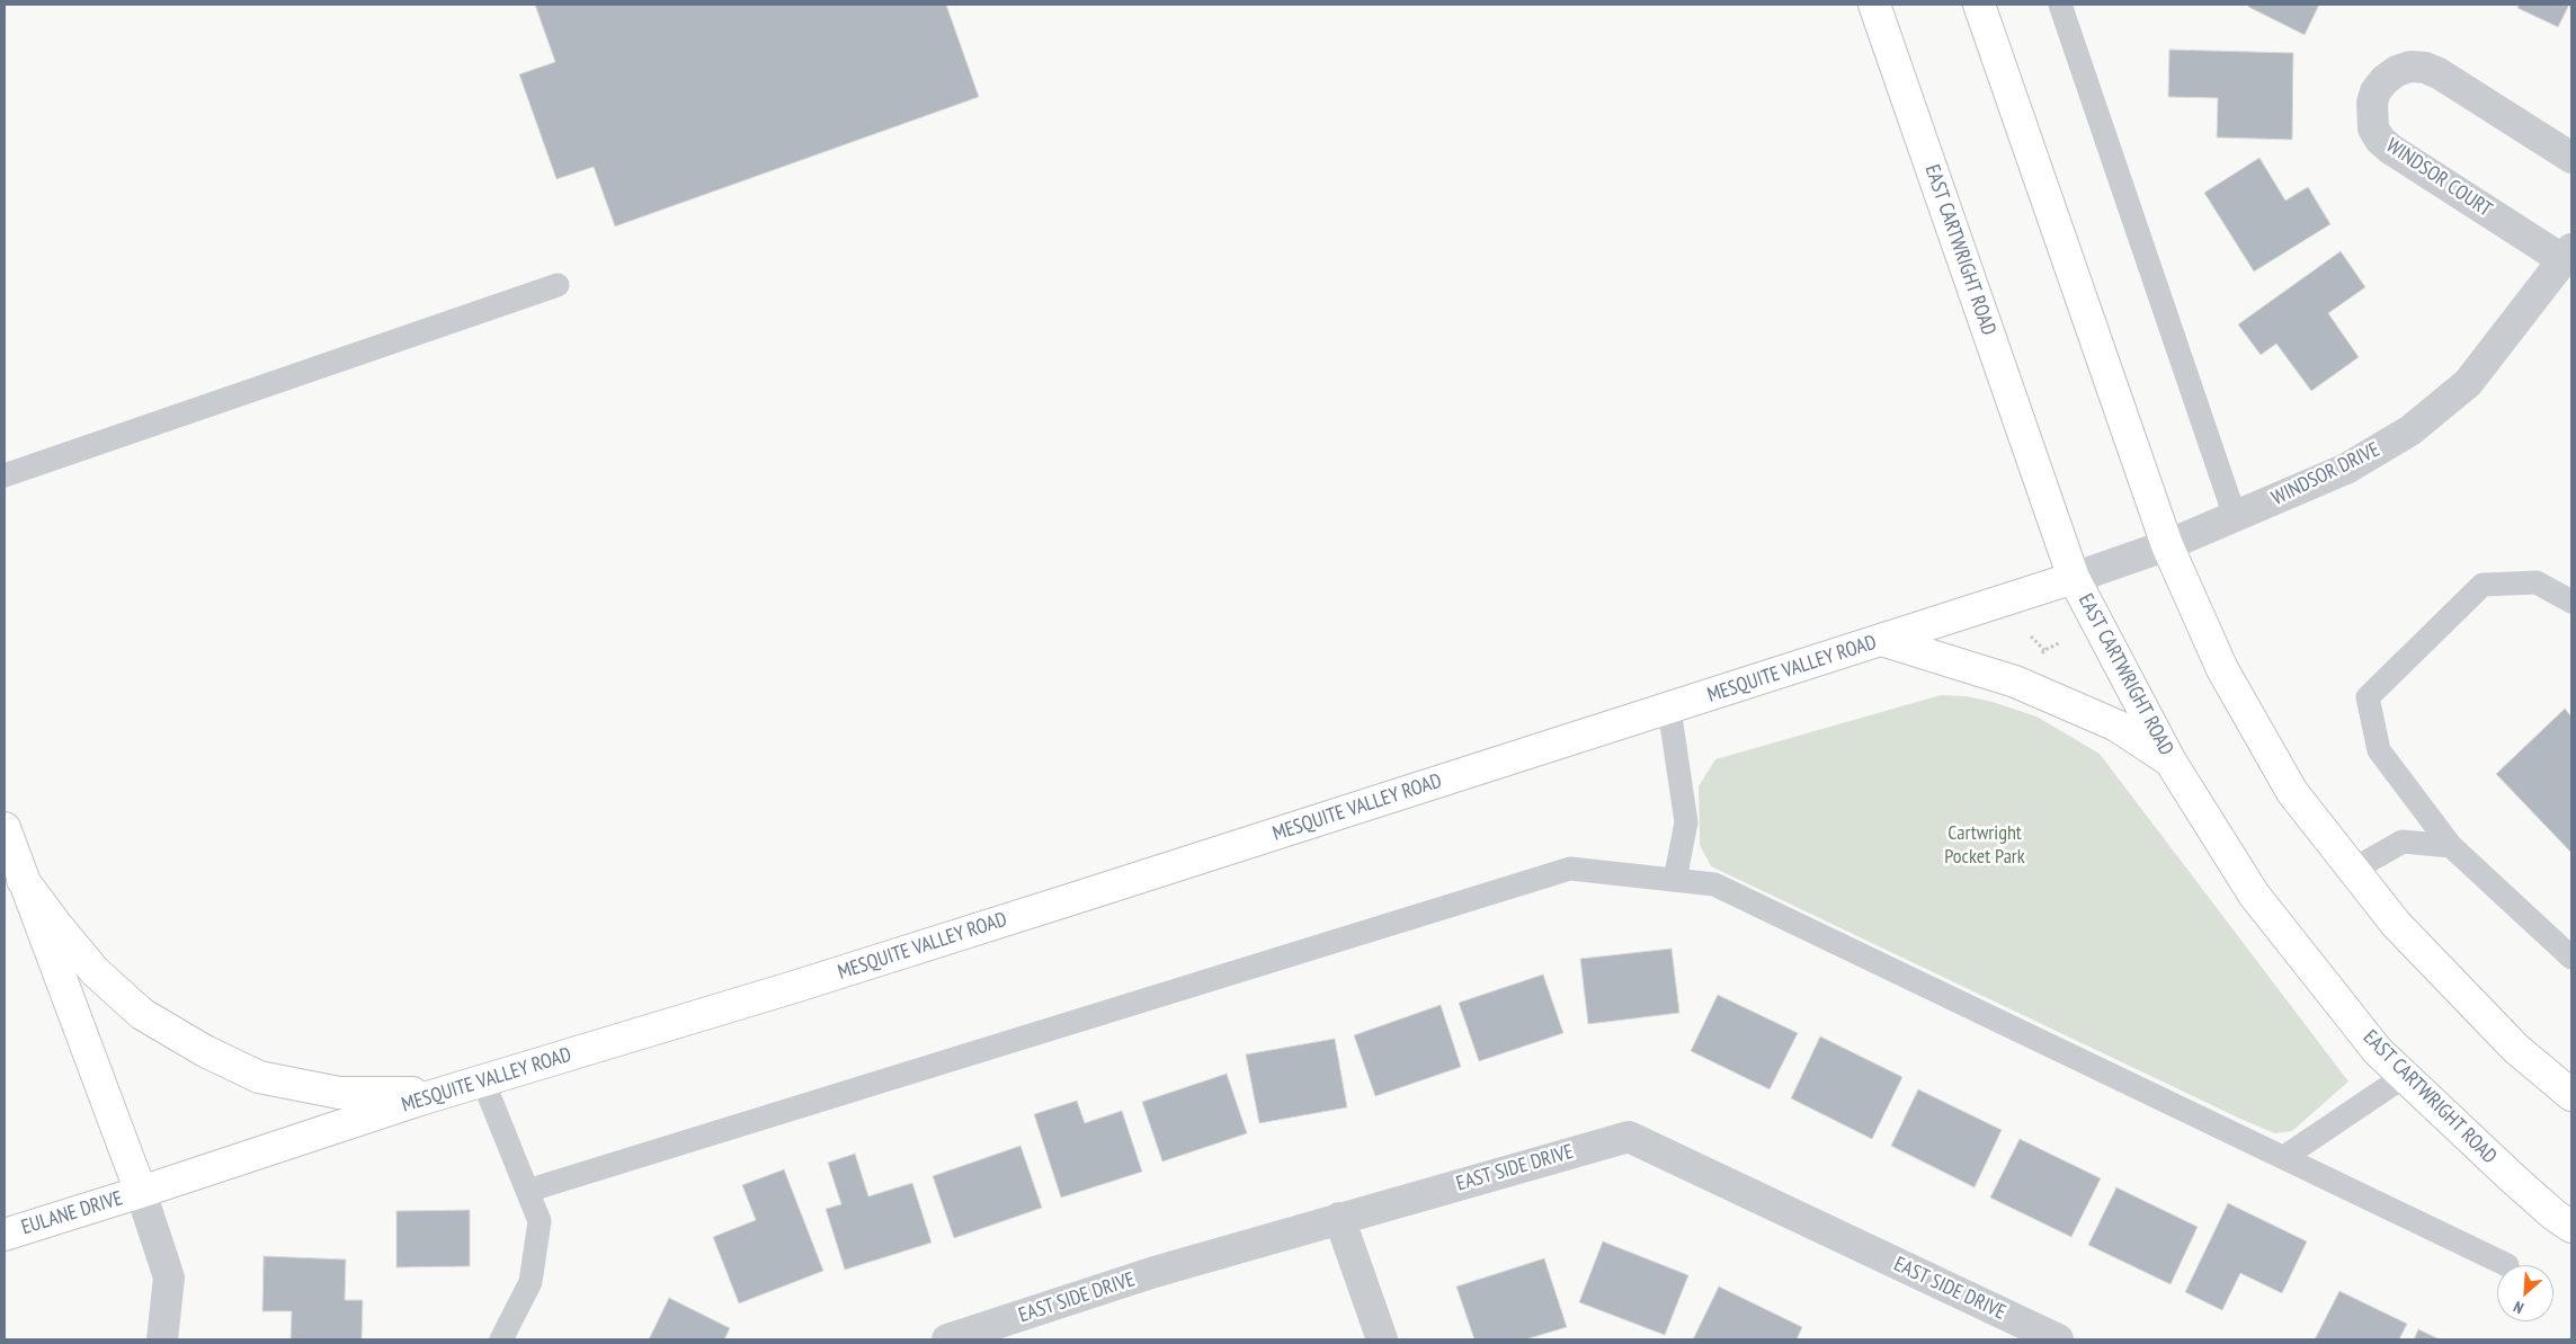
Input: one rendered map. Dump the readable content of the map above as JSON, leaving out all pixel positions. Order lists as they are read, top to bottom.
{
  "streets": {
    "street": [
      "WINDSOR COURT",
      "EAST CARTWRIGHT ROAD",
      "WINDSOR DRIVE",
      "MESQUITE VALLEY ROAD",
      "EAST SIDE DRIVE",
      "EULANE DRIVE"
    ]
  },
  "crossings": [
    ["WINDSOR COURT", "WINDSOR DRIVE"],
    ["EAST CARTWRIGHT ROAD", "WINDSOR DRIVE"],
    ["EAST CARTWRIGHT ROAD", "MESQUITE VALLEY ROAD"],
    ["WINDSOR DRIVE", "MESQUITE VALLEY ROAD"],
    ["MESQUITE VALLEY ROAD", "EULANE DRIVE"]
  ],
  "parks": ["Cartwright Pocket Park"],
  "north": "bottom left"
}
